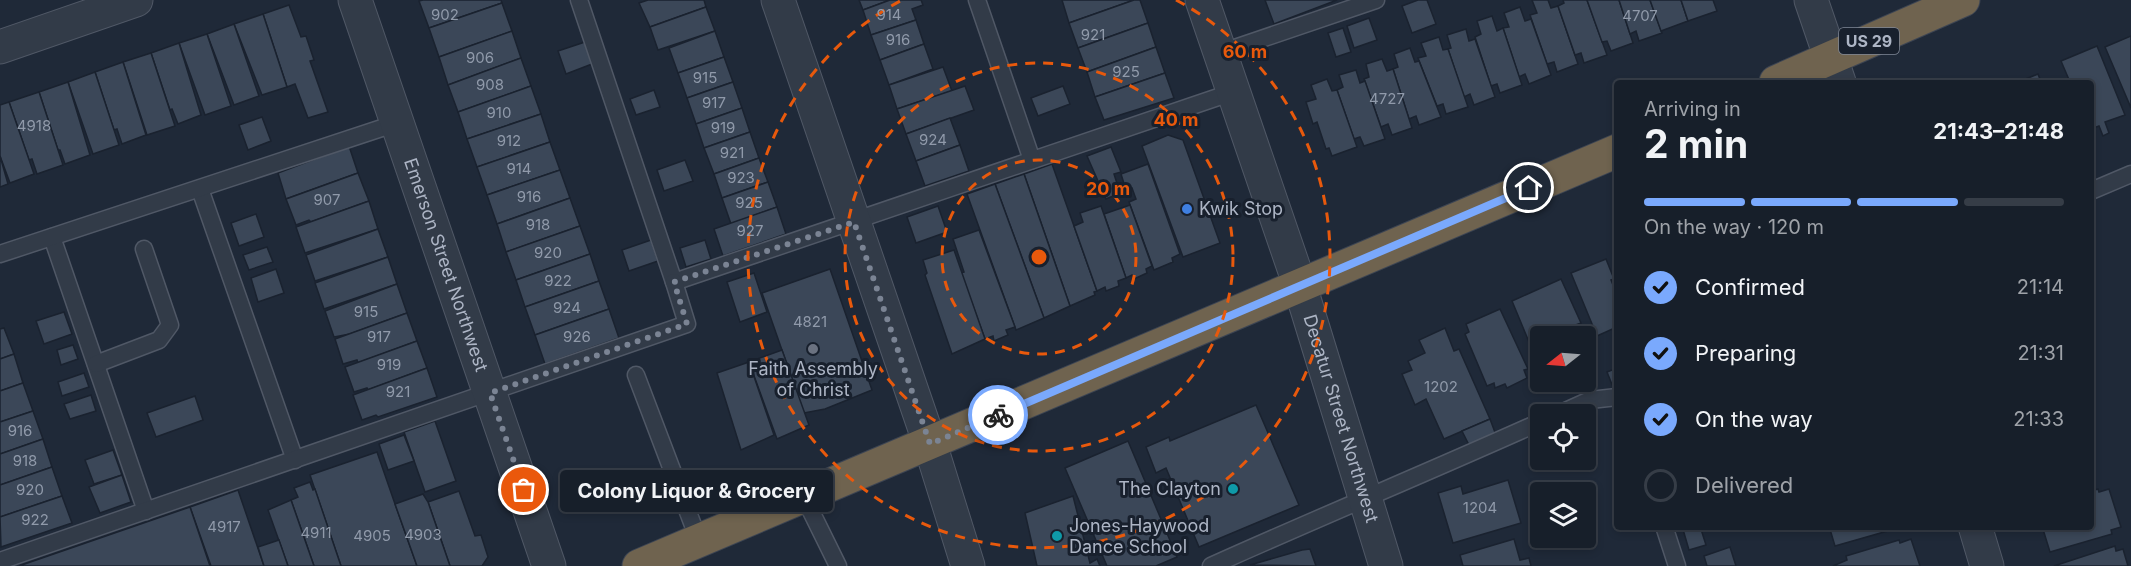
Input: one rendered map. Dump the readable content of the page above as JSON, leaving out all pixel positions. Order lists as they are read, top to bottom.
{
  "streets": {
    "highway": ["US 29"],
    "street": ["Emerson Street Northwest", "Decatur Street Northwest"]
  },
  "places": [
    "Kwik Stop",
    "Faith Assembly of Christ",
    "The Clayton",
    "Colony Liquor & Grocery",
    "Jones-Haywood Dance School"
  ],
  "house_numbers": [
    "902",
    "914",
    "4707",
    "921",
    "916",
    "906",
    "925",
    "915",
    "908",
    "4727",
    "917",
    "910",
    "4918",
    "919",
    "924",
    "912",
    "921",
    "914",
    "923",
    "916",
    "907",
    "925",
    "918",
    "927",
    "920",
    "922",
    "924",
    "915",
    "4821",
    "917",
    "926",
    "919",
    "1202",
    "921",
    "916",
    "918",
    "920",
    "1204",
    "922",
    "4917",
    "4911",
    "4903",
    "4905"
  ],
  "north": "left",
  "page": {
    "heading": ["2 min", "Arriving in", "21:43–21:48"],
    "bar": "On the way · 120 m",
    "list": [
      ["Confirmed", "21:14"],
      ["Preparing", "21:31"],
      ["On the way", "21:33"],
      "Delivered"
    ],
    "bubble": "Colony Liquor & Grocery"
  },
  "rings": ["60 m", "40 m", "20 m"]
}
